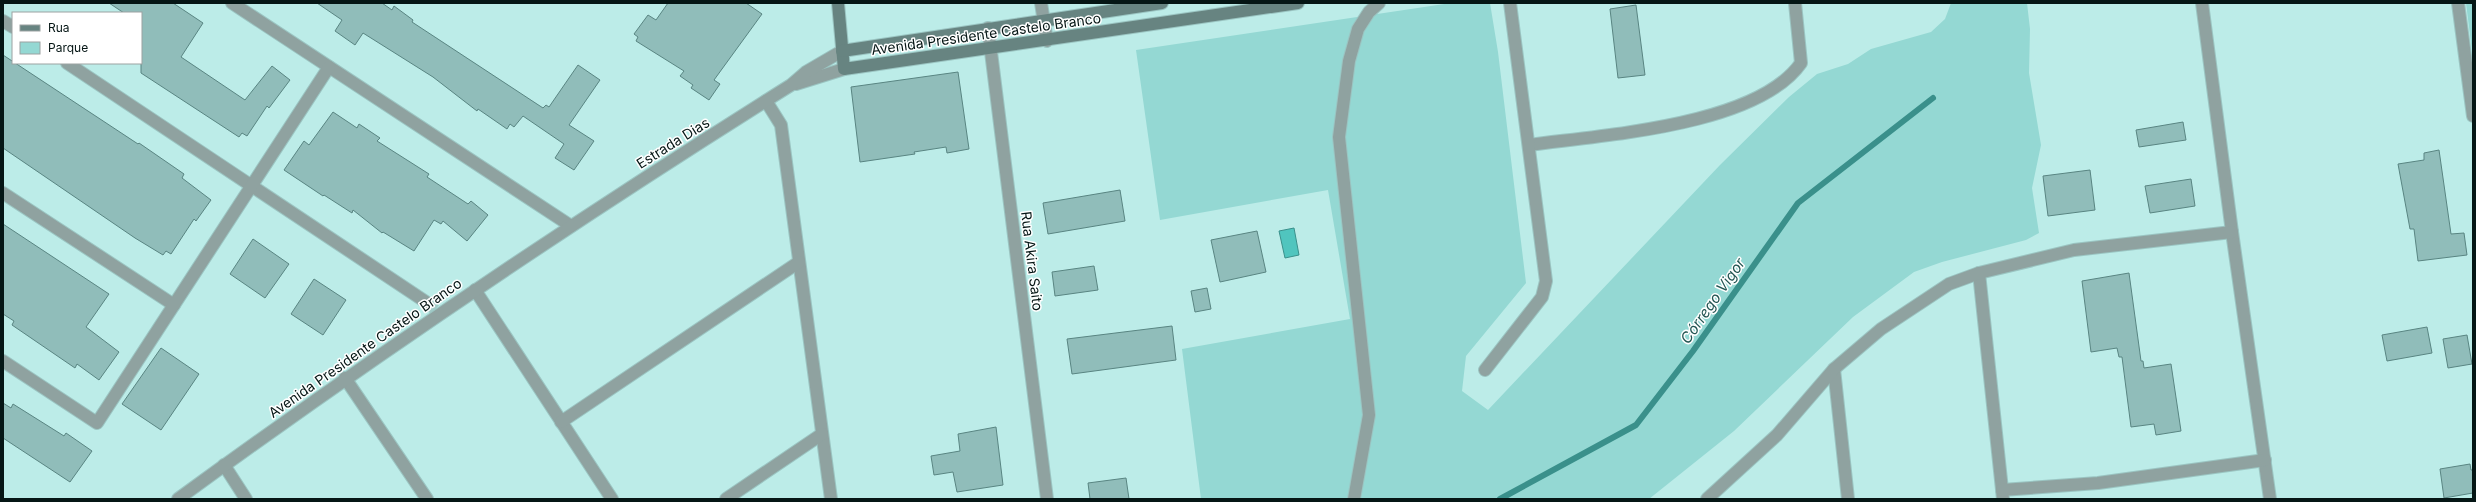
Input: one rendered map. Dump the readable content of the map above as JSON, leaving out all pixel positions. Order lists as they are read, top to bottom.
{
  "streets": {
    "street": ["Avenida Presidente Castelo Branco", "Estrada Dias", "Rua Akira Saito"]
  },
  "crossings": [
    ["Avenida Presidente Castelo Branco", "Estrada Dias"],
    ["Avenida Presidente Castelo Branco", "Rua Akira Saito"]
  ],
  "water": ["Córrego Vigor"],
  "legend": ["Rua", "Parque"]
}
